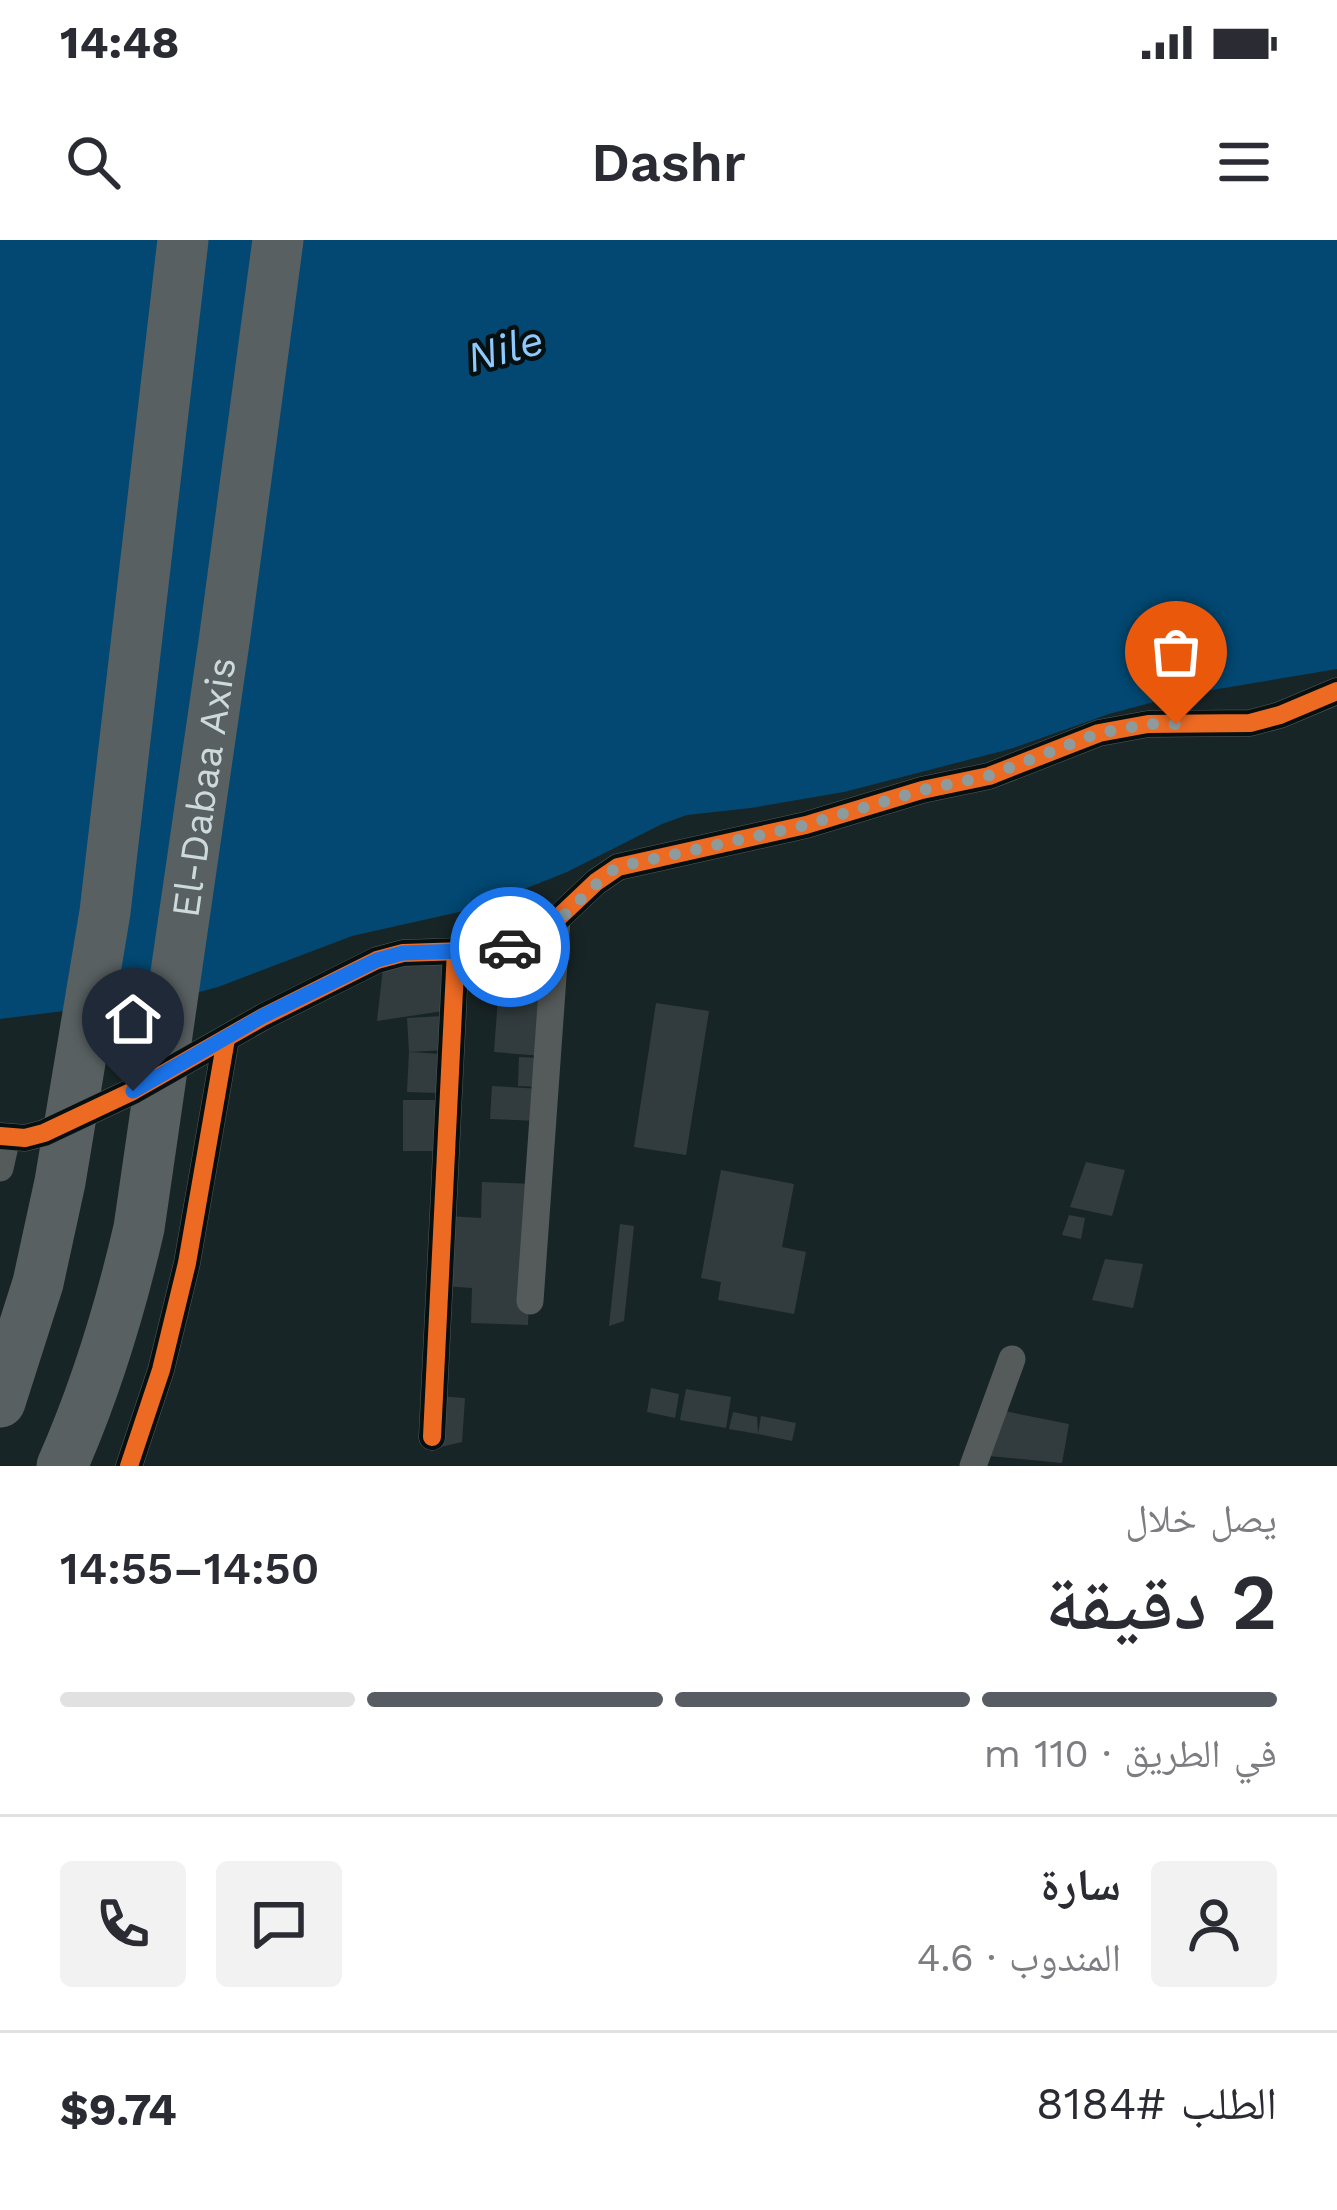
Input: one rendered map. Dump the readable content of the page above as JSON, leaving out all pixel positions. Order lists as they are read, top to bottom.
{
  "streets": {
    "highway": ["El-Dabaa Axis"]
  },
  "water": ["Nile"],
  "page": {
    "status": "14:48",
    "header": "Dashr",
    "heading": ["2 دقيقة", "يصل خلال", "14:50–14:55"],
    "panel": [
      "سارة",
      "المندوب · 4.6",
      "الطلب #8184",
      "$9.74"
    ],
    "bar": "في الطريق · 110 m"
  }
}
